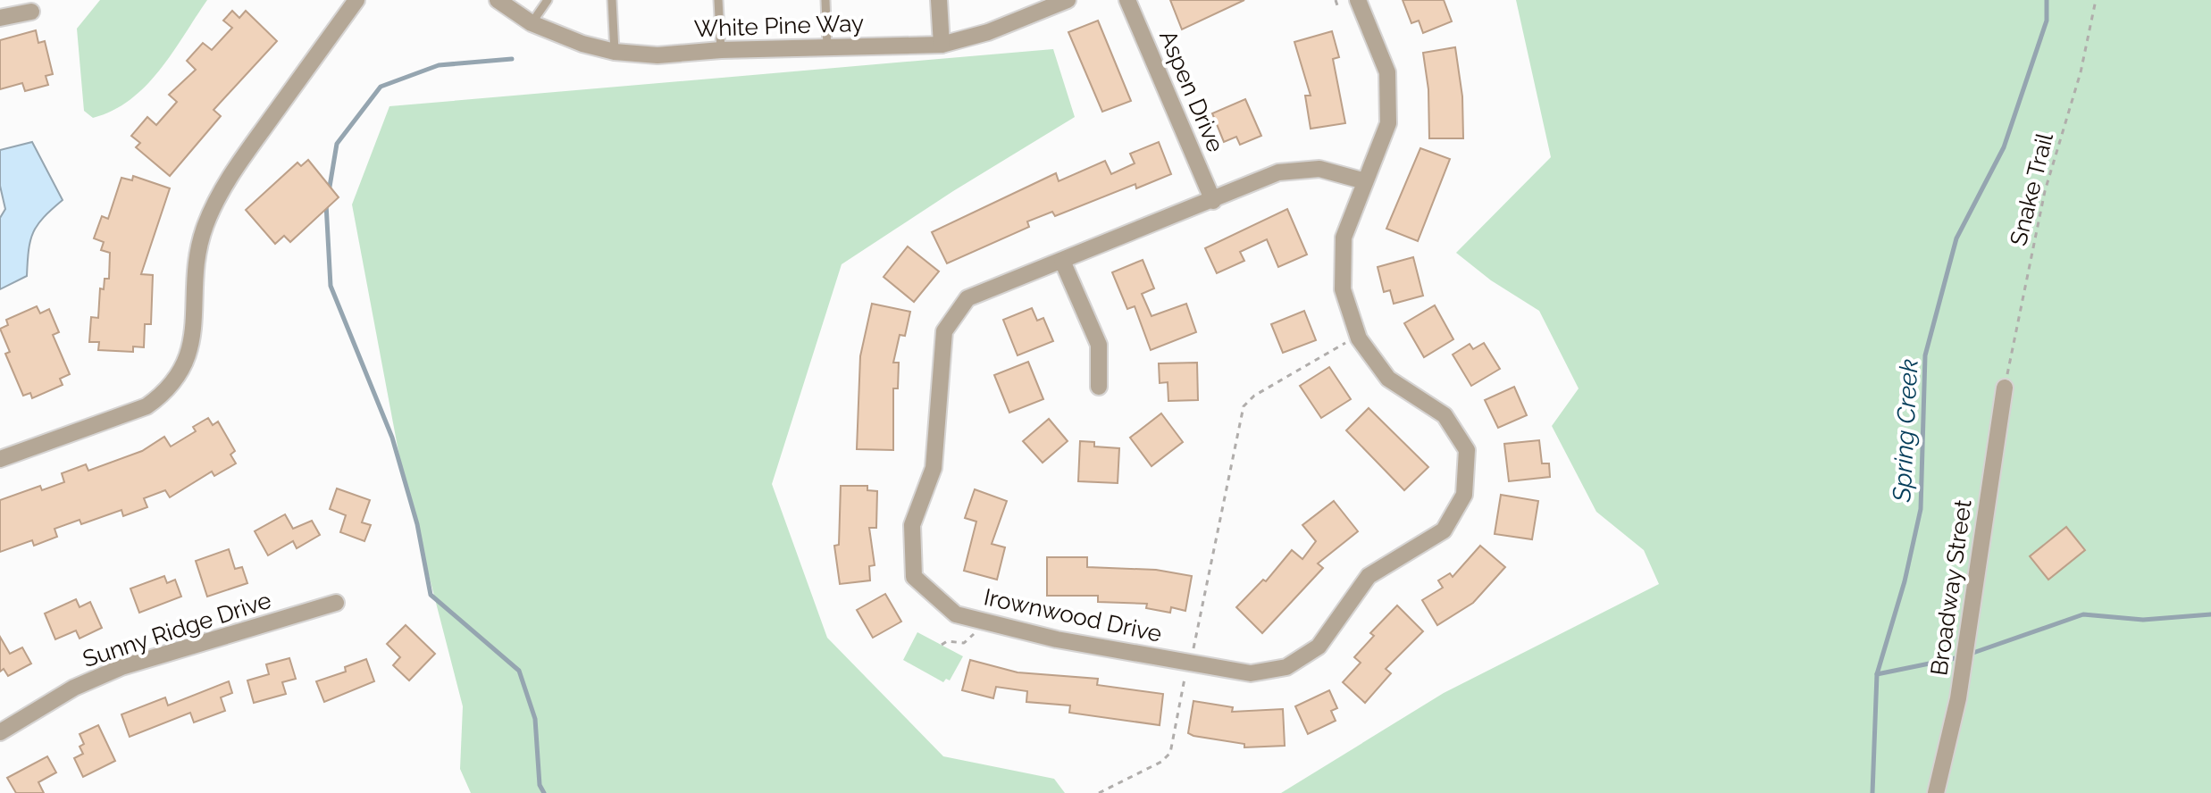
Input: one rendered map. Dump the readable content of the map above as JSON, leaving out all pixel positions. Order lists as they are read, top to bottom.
{
  "streets": {
    "street": [
      "White Pine Way",
      "Aspen Drive",
      "Broadway Street",
      "Irownwood Drive",
      "Sunny Ridge Drive"
    ],
    "path": ["Snake Trail"]
  },
  "crossings": [
    ["Aspen Drive", "Irownwood Drive"],
    ["Snake Trail", "Broadway Street"]
  ],
  "water": ["Spring Creek"]
}
